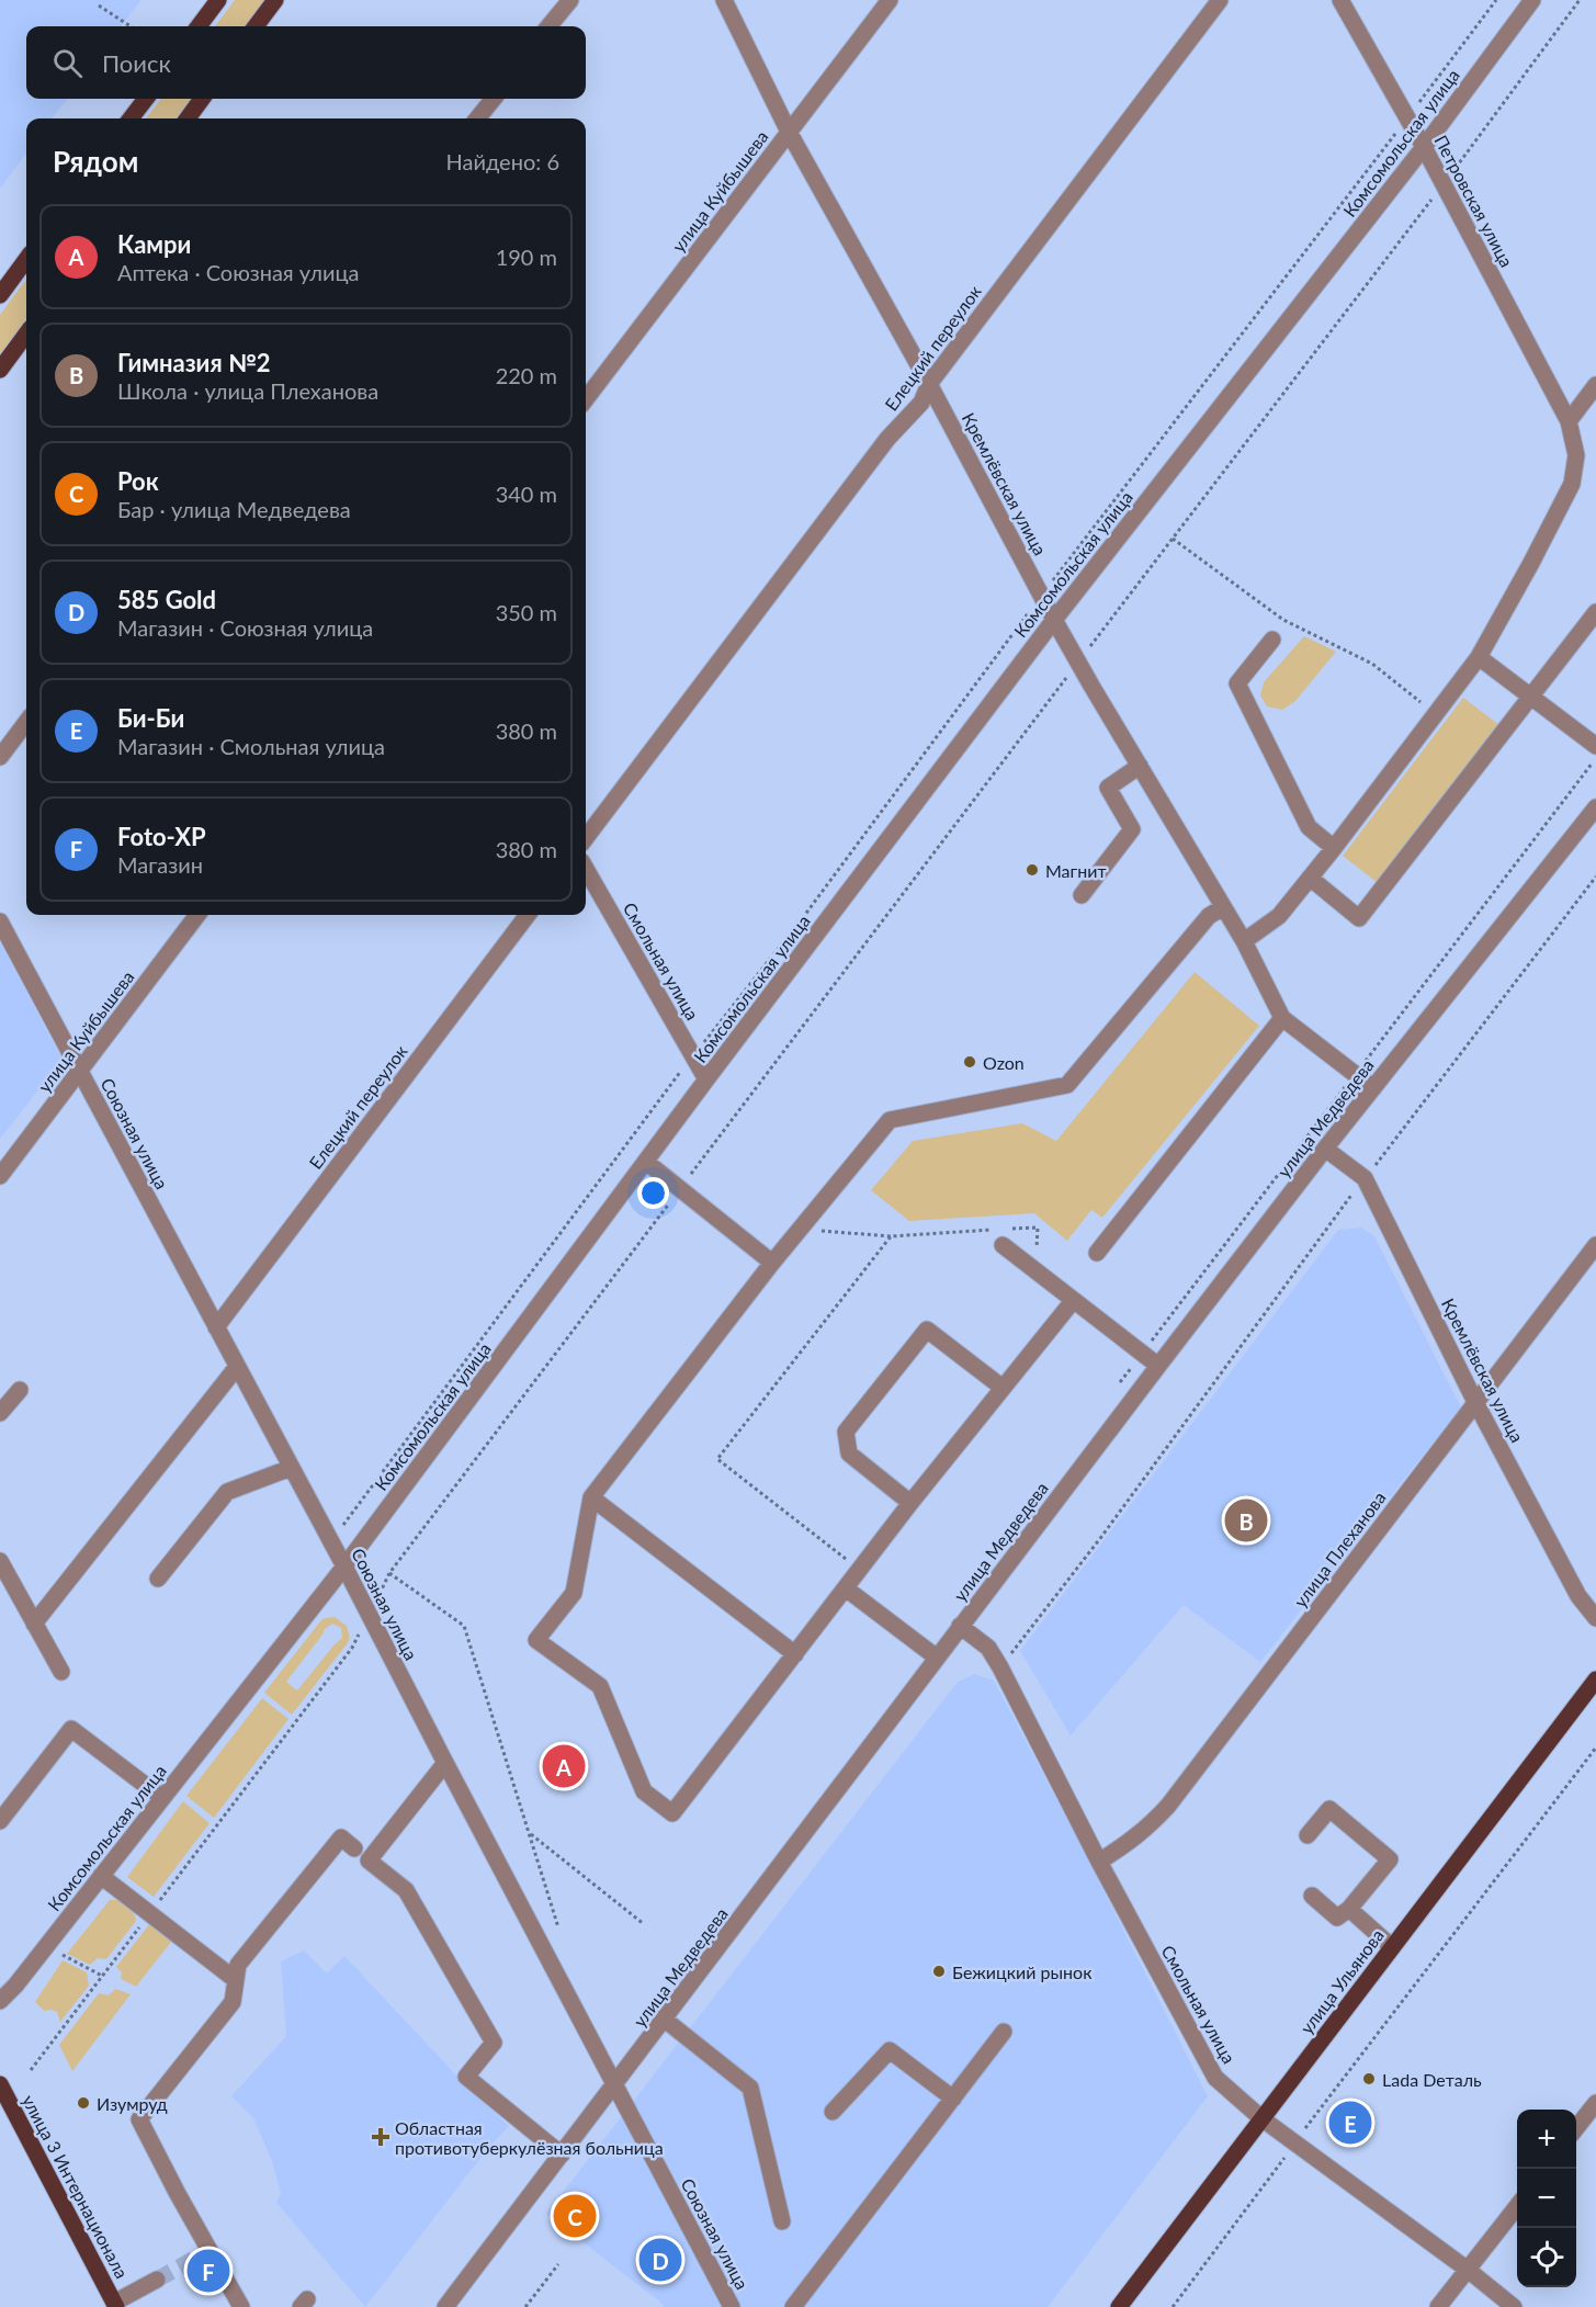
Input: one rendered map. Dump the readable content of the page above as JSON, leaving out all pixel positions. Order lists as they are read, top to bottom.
{
  "streets": {
    "main road": ["улица Ульянова", "улица 3 Интернационала"],
    "street": [
      "Комсомольская улица",
      "улица Куйбышева",
      "Петровская улица",
      "Елецкий переулок",
      "Кремлёвская улица",
      "Смольная улица",
      "улица Медведева",
      "Союзная улица",
      "улица Плеханова"
    ]
  },
  "crossings": [
    ["Комсомольская улица", "Петровская улица"],
    ["Комсомольская улица", "Кремлёвская улица"],
    ["Комсомольская улица", "Смольная улица"],
    ["Комсомольская улица", "Союзная улица"],
    ["улица Куйбышева", "Кремлёвская улица"],
    ["улица Куйбышева", "Союзная улица"],
    ["Петровская улица", "Кремлёвская улица"],
    ["Елецкий переулок", "Кремлёвская улица"],
    ["Елецкий переулок", "Союзная улица"],
    ["Кремлёвская улица", "улица Медведева"],
    ["Кремлёвская улица", "улица Плеханова"],
    ["Смольная улица", "улица Медведева"],
    ["Смольная улица", "улица Плеханова"],
    ["Смольная улица", "улица Ульянова"],
    ["улица Медведева", "Союзная улица"]
  ],
  "places": {
    "other": [
      "Магнит",
      "Ozon",
      "Бежицкий рынок",
      "Lada Dеталь",
      "Изумруд"
    ],
    "health": ["Областная противотуберкулёзная больница"]
  },
  "page": {
    "search": "Поиск",
    "heading": ["Рядом", "Найдено: 6"],
    "list": [
      {
        "mark": "A",
        "name": "Камри",
        "note": "Аптека · Союзная улица",
        "value": "190 m"
      },
      {
        "mark": "B",
        "name": "Гимназия №2",
        "note": "Школа · улица Плеханова",
        "value": "220 m"
      },
      {
        "mark": "C",
        "name": "Рок",
        "note": "Бар · улица Медведева",
        "value": "340 m"
      },
      {
        "mark": "D",
        "name": "585 Gold",
        "note": "Магазин · Союзная улица",
        "value": "350 m"
      },
      {
        "mark": "E",
        "name": "Би-Би",
        "note": "Магазин · Смольная улица",
        "value": "380 m"
      },
      {
        "mark": "F",
        "name": "Foto-XP",
        "note": "Магазин",
        "value": "380 m"
      }
    ],
    "pins": [
      "B",
      "A",
      "E",
      "C",
      "D",
      "F"
    ],
    "map_buttons": ["+", "−"]
  }
}
